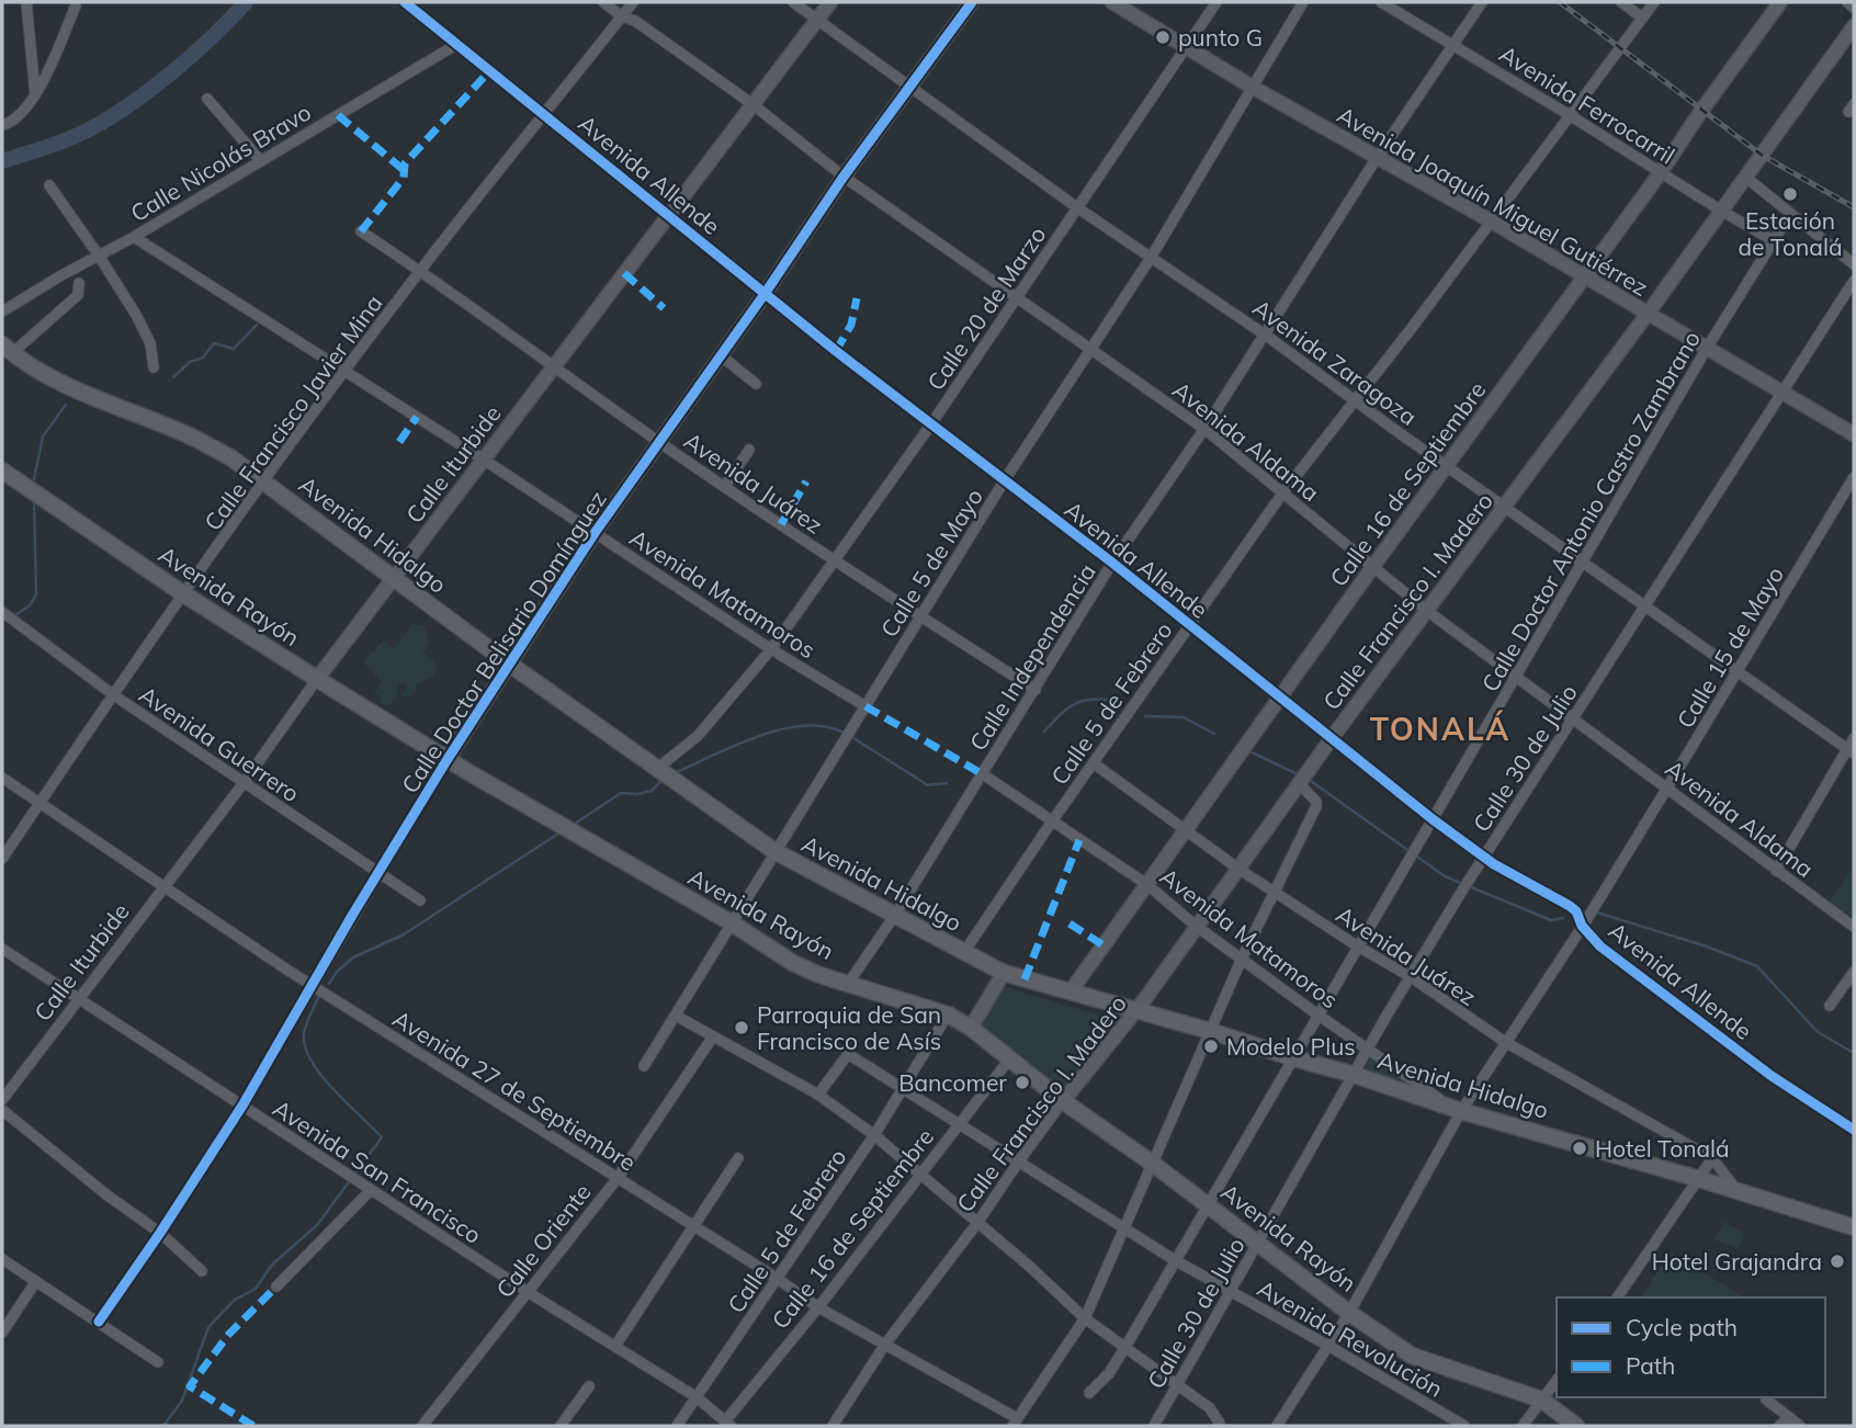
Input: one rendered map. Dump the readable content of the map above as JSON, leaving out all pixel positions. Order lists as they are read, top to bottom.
{
  "streets": {
    "main road": ["Avenida Hidalgo", "Avenida Rayón"],
    "street": [
      "Avenida Ferrocarril",
      "Calle Nicolás Bravo",
      "Avenida Allende",
      "Avenida Joaquín Miguel Gutiérrez",
      "Calle 20 de Marzo",
      "Avenida Zaragoza",
      "Calle Francisco Javier Mina",
      "Avenida Aldama",
      "Calle Iturbide",
      "Avenida Juárez",
      "Calle 16 de Septiembre",
      "Calle Doctor Antonio Castro Zambrano",
      "Calle 5 de Mayo",
      "Avenida Matamoros",
      "Calle Francisco I. Madero",
      "Calle Doctor Belisario Domínguez",
      "Calle 15 de Mayo",
      "Calle Independencia",
      "Calle 5 de Febrero",
      "Avenida Guerrero",
      "Calle 30 de Julio",
      "Avenida 27 de Septiembre",
      "Avenida San Francisco",
      "Calle Oriente",
      "Avenida Revolución"
    ]
  },
  "crossings": [
    ["Avenida Ferrocarril", "Calle 16 de Septiembre"],
    ["Avenida Ferrocarril", "Calle Doctor Antonio Castro Zambrano"],
    ["Avenida Ferrocarril", "Calle Francisco I. Madero"],
    ["Avenida Ferrocarril", "Calle Independencia"],
    ["Avenida Ferrocarril", "Calle 5 de Febrero"],
    ["Calle Nicolás Bravo", "Avenida Allende"],
    ["Calle Nicolás Bravo", "Avenida Matamoros"],
    ["Avenida Allende", "Calle 20 de Marzo"],
    ["Avenida Allende", "Calle Francisco Javier Mina"],
    ["Avenida Allende", "Calle Iturbide"],
    ["Avenida Allende", "Calle 16 de Septiembre"],
    ["Avenida Allende", "Calle Doctor Antonio Castro Zambrano"],
    ["Avenida Allende", "Calle 5 de Mayo"],
    ["Avenida Allende", "Calle Francisco I. Madero"],
    ["Avenida Allende", "Calle Doctor Belisario Domínguez"],
    ["Avenida Allende", "Calle 15 de Mayo"],
    ["Avenida Allende", "Calle Independencia"],
    ["Avenida Allende", "Calle 5 de Febrero"],
    ["Avenida Allende", "Calle 30 de Julio"],
    ["Avenida Joaquín Miguel Gutiérrez", "Calle 20 de Marzo"],
    ["Avenida Joaquín Miguel Gutiérrez", "Calle 16 de Septiembre"],
    ["Avenida Joaquín Miguel Gutiérrez", "Calle Doctor Antonio Castro Zambrano"],
    ["Avenida Joaquín Miguel Gutiérrez", "Calle 5 de Mayo"],
    ["Avenida Joaquín Miguel Gutiérrez", "Calle Francisco I. Madero"],
    ["Avenida Joaquín Miguel Gutiérrez", "Calle Independencia"],
    ["Avenida Joaquín Miguel Gutiérrez", "Calle 5 de Febrero"],
    ["Avenida Joaquín Miguel Gutiérrez", "Calle 30 de Julio"],
    ["Calle 20 de Marzo", "Avenida Zaragoza"],
    ["Calle 20 de Marzo", "Avenida Aldama"],
    ["Calle 20 de Marzo", "Avenida Juárez"],
    ["Calle 20 de Marzo", "Avenida Hidalgo"],
    ["Calle 20 de Marzo", "Avenida Matamoros"],
    ["Avenida Zaragoza", "Calle Iturbide"],
    ["Avenida Zaragoza", "Calle 16 de Septiembre"],
    ["Avenida Zaragoza", "Calle Doctor Antonio Castro Zambrano"],
    ["Avenida Zaragoza", "Calle 5 de Mayo"],
    ["Avenida Zaragoza", "Calle Francisco I. Madero"],
    ["Avenida Zaragoza", "Calle Doctor Belisario Domínguez"],
    ["Avenida Zaragoza", "Calle 15 de Mayo"],
    ["Avenida Zaragoza", "Calle Independencia"],
    ["Avenida Zaragoza", "Calle 5 de Febrero"],
    ["Avenida Zaragoza", "Calle 30 de Julio"],
    ["Calle Francisco Javier Mina", "Avenida Aldama"],
    ["Calle Francisco Javier Mina", "Avenida Juárez"],
    ["Calle Francisco Javier Mina", "Avenida Hidalgo"],
    ["Calle Francisco Javier Mina", "Avenida Matamoros"],
    ["Calle Francisco Javier Mina", "Avenida Rayón"],
    ["Calle Francisco Javier Mina", "Avenida Guerrero"],
    ["Calle Francisco Javier Mina", "Avenida 27 de Septiembre"],
    ["Avenida Aldama", "Calle Iturbide"],
    ["Avenida Aldama", "Calle 16 de Septiembre"],
    ["Avenida Aldama", "Calle Doctor Antonio Castro Zambrano"],
    ["Avenida Aldama", "Calle 5 de Mayo"],
    ["Avenida Aldama", "Calle Francisco I. Madero"],
    ["Avenida Aldama", "Calle Doctor Belisario Domínguez"],
    ["Avenida Aldama", "Calle 15 de Mayo"],
    ["Avenida Aldama", "Calle Independencia"],
    ["Avenida Aldama", "Calle 5 de Febrero"],
    ["Avenida Aldama", "Calle 30 de Julio"],
    ["Calle Iturbide", "Avenida Juárez"],
    ["Calle Iturbide", "Avenida Hidalgo"],
    ["Calle Iturbide", "Avenida Matamoros"],
    ["Calle Iturbide", "Avenida Rayón"],
    ["Calle Iturbide", "Avenida Guerrero"],
    ["Calle Iturbide", "Avenida 27 de Septiembre"],
    ["Calle Iturbide", "Avenida San Francisco"],
    ["Avenida Juárez", "Calle 16 de Septiembre"],
    ["Avenida Juárez", "Calle Doctor Antonio Castro Zambrano"],
    ["Avenida Juárez", "Calle 5 de Mayo"],
    ["Avenida Juárez", "Calle Francisco I. Madero"],
    ["Avenida Juárez", "Calle Doctor Belisario Domínguez"],
    ["Avenida Juárez", "Calle 15 de Mayo"],
    ["Avenida Juárez", "Calle Independencia"],
    ["Avenida Juárez", "Calle 5 de Febrero"],
    ["Avenida Juárez", "Calle 30 de Julio"],
    ["Calle 16 de Septiembre", "Avenida Hidalgo"],
    ["Calle 16 de Septiembre", "Avenida Matamoros"],
    ["Calle 16 de Septiembre", "Avenida Rayón"],
    ["Calle 16 de Septiembre", "Avenida 27 de Septiembre"],
    ["Calle 16 de Septiembre", "Avenida San Francisco"],
    ["Calle 16 de Septiembre", "Avenida Revolución"],
    ["Calle Doctor Antonio Castro Zambrano", "Avenida Hidalgo"],
    ["Calle Doctor Antonio Castro Zambrano", "Avenida Matamoros"],
    ["Calle Doctor Antonio Castro Zambrano", "Avenida Rayón"],
    ["Calle Doctor Antonio Castro Zambrano", "Avenida Revolución"],
    ["Avenida Hidalgo", "Calle 5 de Mayo"],
    ["Avenida Hidalgo", "Avenida Matamoros"],
    ["Avenida Hidalgo", "Calle Francisco I. Madero"],
    ["Avenida Hidalgo", "Calle Doctor Belisario Domínguez"],
    ["Avenida Hidalgo", "Calle 15 de Mayo"],
    ["Avenida Hidalgo", "Calle Independencia"],
    ["Avenida Hidalgo", "Calle 5 de Febrero"],
    ["Avenida Hidalgo", "Calle 30 de Julio"],
    ["Calle 5 de Mayo", "Avenida Matamoros"],
    ["Calle 5 de Mayo", "Avenida Rayón"],
    ["Avenida Matamoros", "Calle Francisco I. Madero"],
    ["Avenida Matamoros", "Calle Doctor Belisario Domínguez"],
    ["Avenida Matamoros", "Calle 15 de Mayo"],
    ["Avenida Matamoros", "Calle Independencia"],
    ["Avenida Matamoros", "Calle 5 de Febrero"],
    ["Avenida Matamoros", "Calle 30 de Julio"],
    ["Avenida Rayón", "Calle Francisco I. Madero"],
    ["Avenida Rayón", "Calle Doctor Belisario Domínguez"],
    ["Avenida Rayón", "Calle 15 de Mayo"],
    ["Avenida Rayón", "Calle Independencia"],
    ["Avenida Rayón", "Calle 5 de Febrero"],
    ["Avenida Rayón", "Calle 30 de Julio"],
    ["Calle Francisco I. Madero", "Avenida 27 de Septiembre"],
    ["Calle Francisco I. Madero", "Avenida Revolución"],
    ["Calle Doctor Belisario Domínguez", "Avenida Guerrero"],
    ["Calle Doctor Belisario Domínguez", "Avenida 27 de Septiembre"],
    ["Calle Doctor Belisario Domínguez", "Avenida San Francisco"],
    ["Calle 15 de Mayo", "Avenida Revolución"],
    ["Calle 5 de Febrero", "Avenida 27 de Septiembre"],
    ["Calle 5 de Febrero", "Avenida San Francisco"],
    ["Calle 5 de Febrero", "Avenida Revolución"],
    ["Calle 30 de Julio", "Avenida Revolución"],
    ["Avenida 27 de Septiembre", "Calle Oriente"],
    ["Avenida San Francisco", "Calle Oriente"]
  ],
  "districts": ["TONALÁ"],
  "places": [
    "punto G",
    "Estación de Tonalá",
    "Parroquia de San Francisco de Asís",
    "Modelo Plus",
    "Bancomer",
    "Hotel Tonalá",
    "Hotel Grajandra"
  ],
  "legend": ["Cycle path", "Path"]
}
